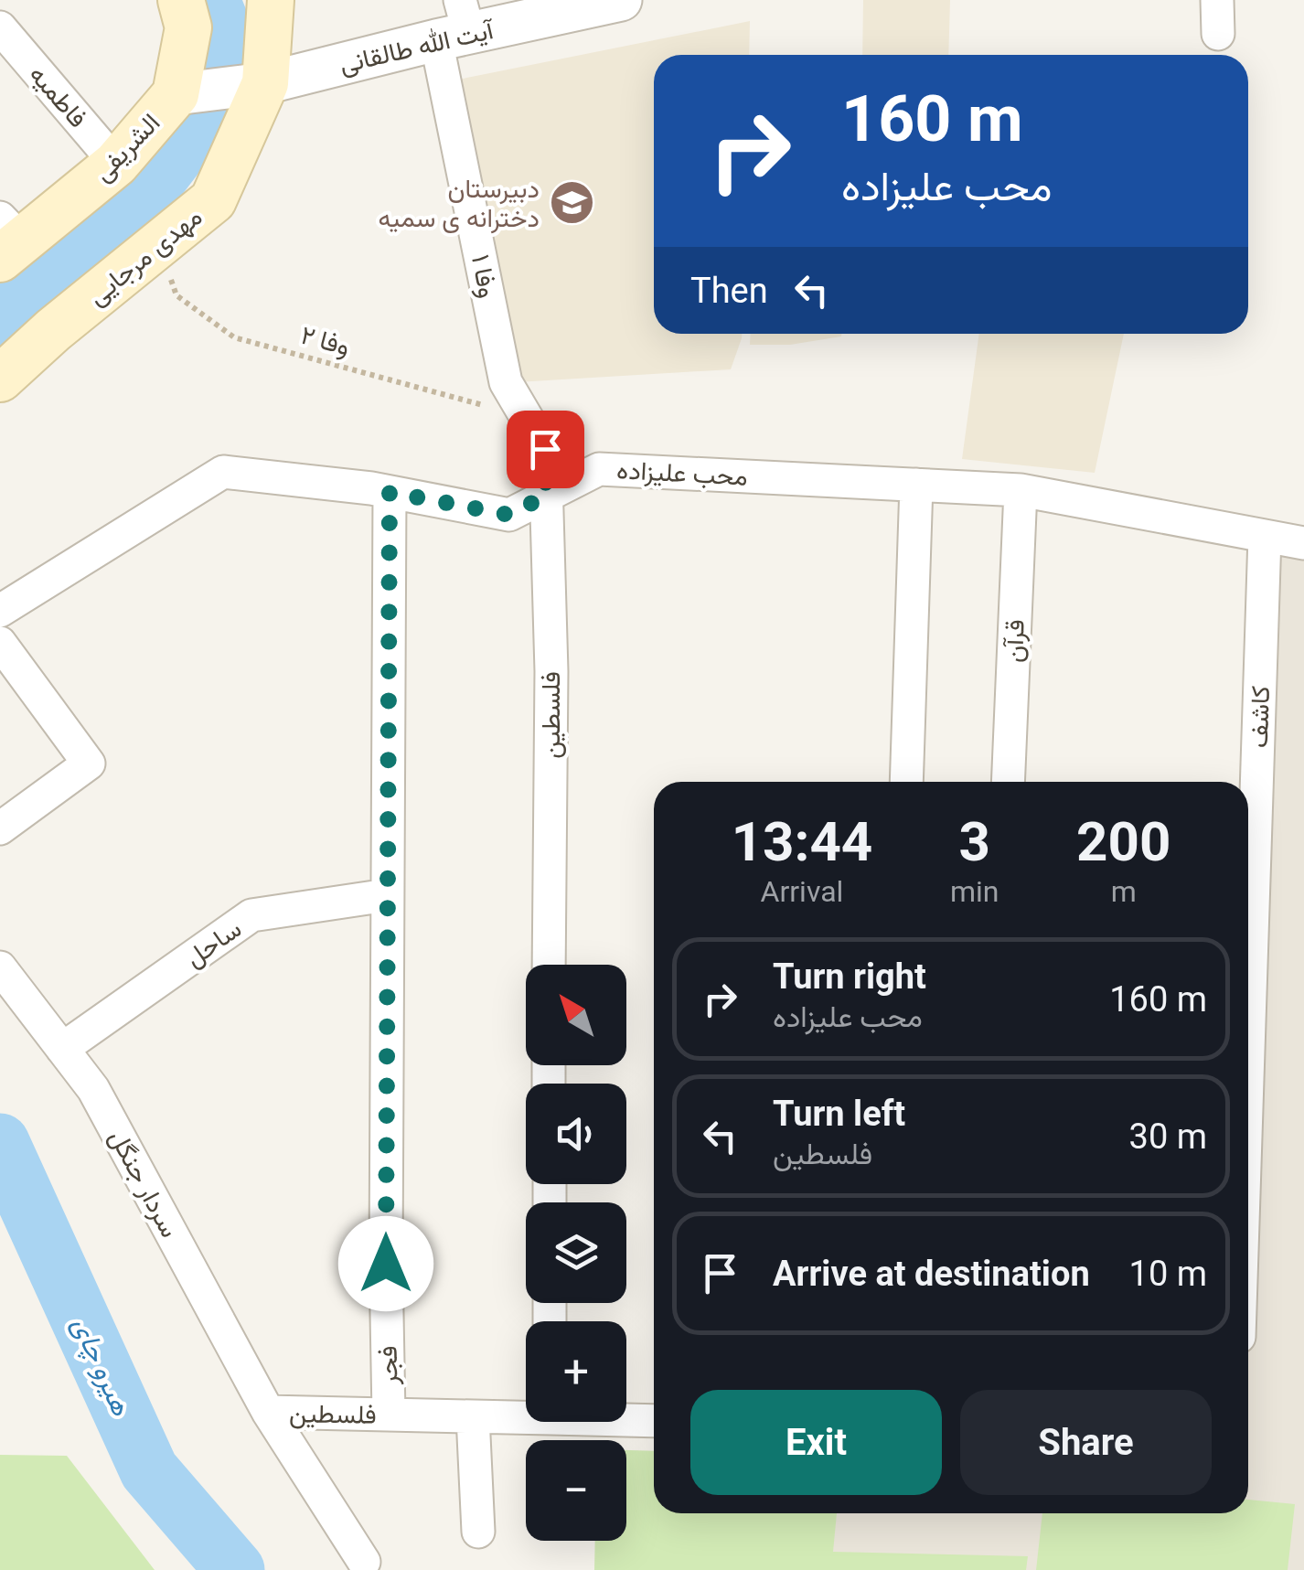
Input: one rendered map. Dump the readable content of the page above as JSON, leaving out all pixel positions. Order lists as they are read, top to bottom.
{
  "streets": {
    "main road": ["الشریفی", "مهدی مرجایی"],
    "street": [
      "آیت الله طالقانی",
      "فاطمیه",
      "وفا ۱",
      "محب علیزاده",
      "قرآن",
      "فلسطین",
      "کاشف",
      "ساحل",
      "سردار جنگل",
      "فجر"
    ],
    "path": ["وفا ۲"]
  },
  "crossings": [
    ["آیت الله طالقانی", "الشریفی"],
    ["آیت الله طالقانی", "مهدی مرجایی"],
    ["آیت الله طالقانی", "وفا ۱"],
    ["فاطمیه", "الشریفی"],
    ["مهدی مرجایی", "وفا ۲"],
    ["وفا ۱", "وفا ۲"],
    ["وفا ۱", "فلسطین"],
    ["محب علیزاده", "قرآن"],
    ["محب علیزاده", "فلسطین"],
    ["محب علیزاده", "کاشف"],
    ["محب علیزاده", "فجر"],
    ["فلسطین", "سردار جنگل"],
    ["فلسطین", "فجر"],
    ["ساحل", "سردار جنگل"],
    ["ساحل", "فجر"]
  ],
  "water": ["هیرو چای"],
  "places": {
    "school or university": ["دبیرستان دخترانه ی سمیه"]
  },
  "north": "top left",
  "page": {
    "turn": ["160 m", "محب علیزاده"],
    "then": "Then",
    "eta": [
      "13:44",
      "Arrival",
      "3",
      "min",
      "200",
      "m"
    ],
    "list": [
      {
        "name": "Turn right",
        "note": "محب علیزاده",
        "value": "160 m"
      },
      {
        "name": "Turn left",
        "note": "فلسطین",
        "value": "30 m"
      },
      {
        "name": "Arrive at destination",
        "value": "10 m"
      }
    ],
    "map_buttons": ["+", "−"],
    "buttons": ["Exit", "Share"]
  }
}
